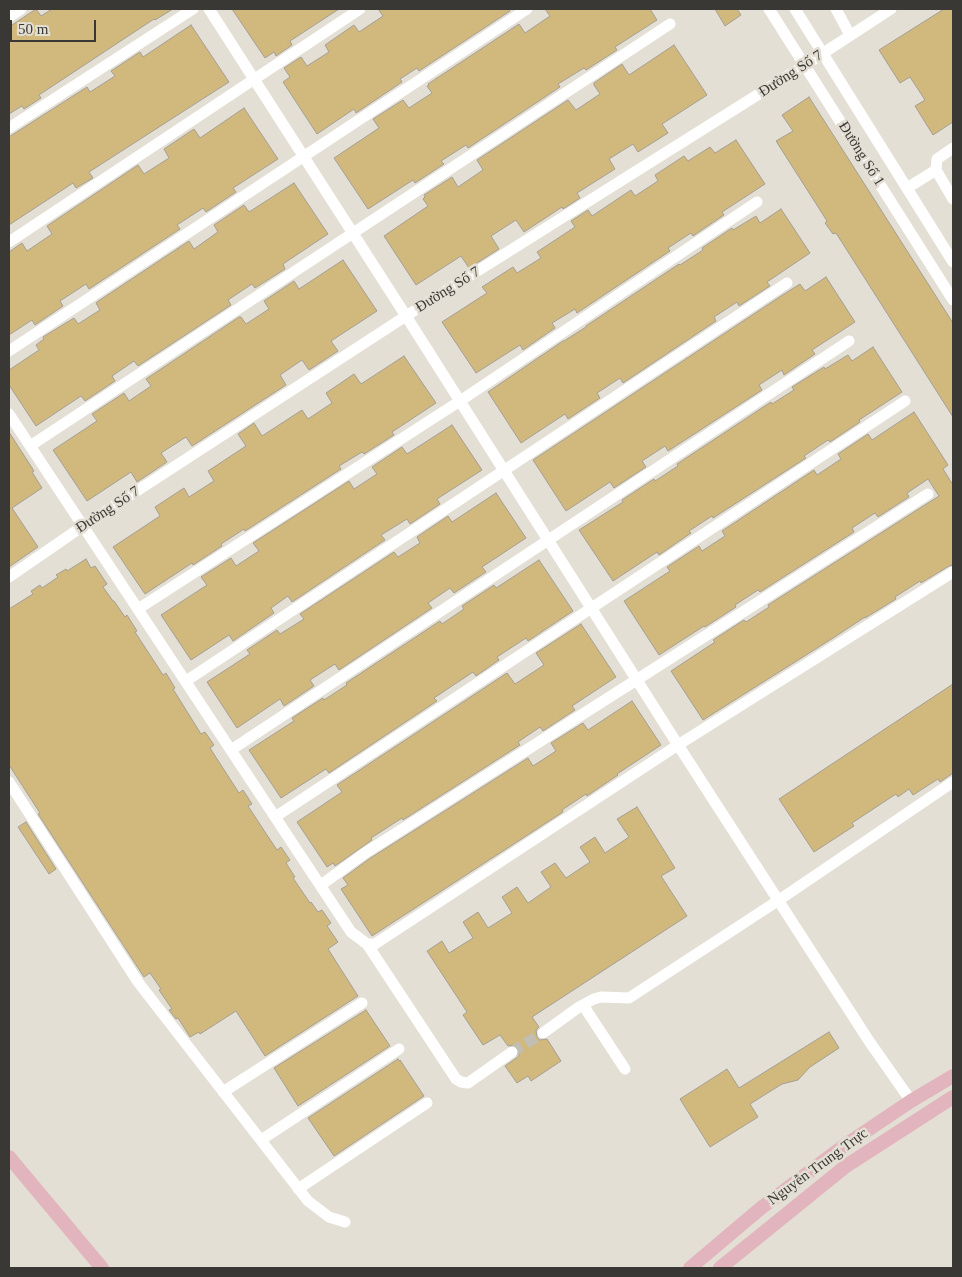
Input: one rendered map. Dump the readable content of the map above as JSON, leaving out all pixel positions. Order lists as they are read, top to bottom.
{
  "streets": {
    "main road": ["Nguyễn Trung Trực"],
    "lane": ["Đường Số 7", "Đường Số 1"]
  },
  "crossings": [
    ["Đường Số 7", "Đường Số 1"]
  ],
  "scale_bar": "50 m"
}
